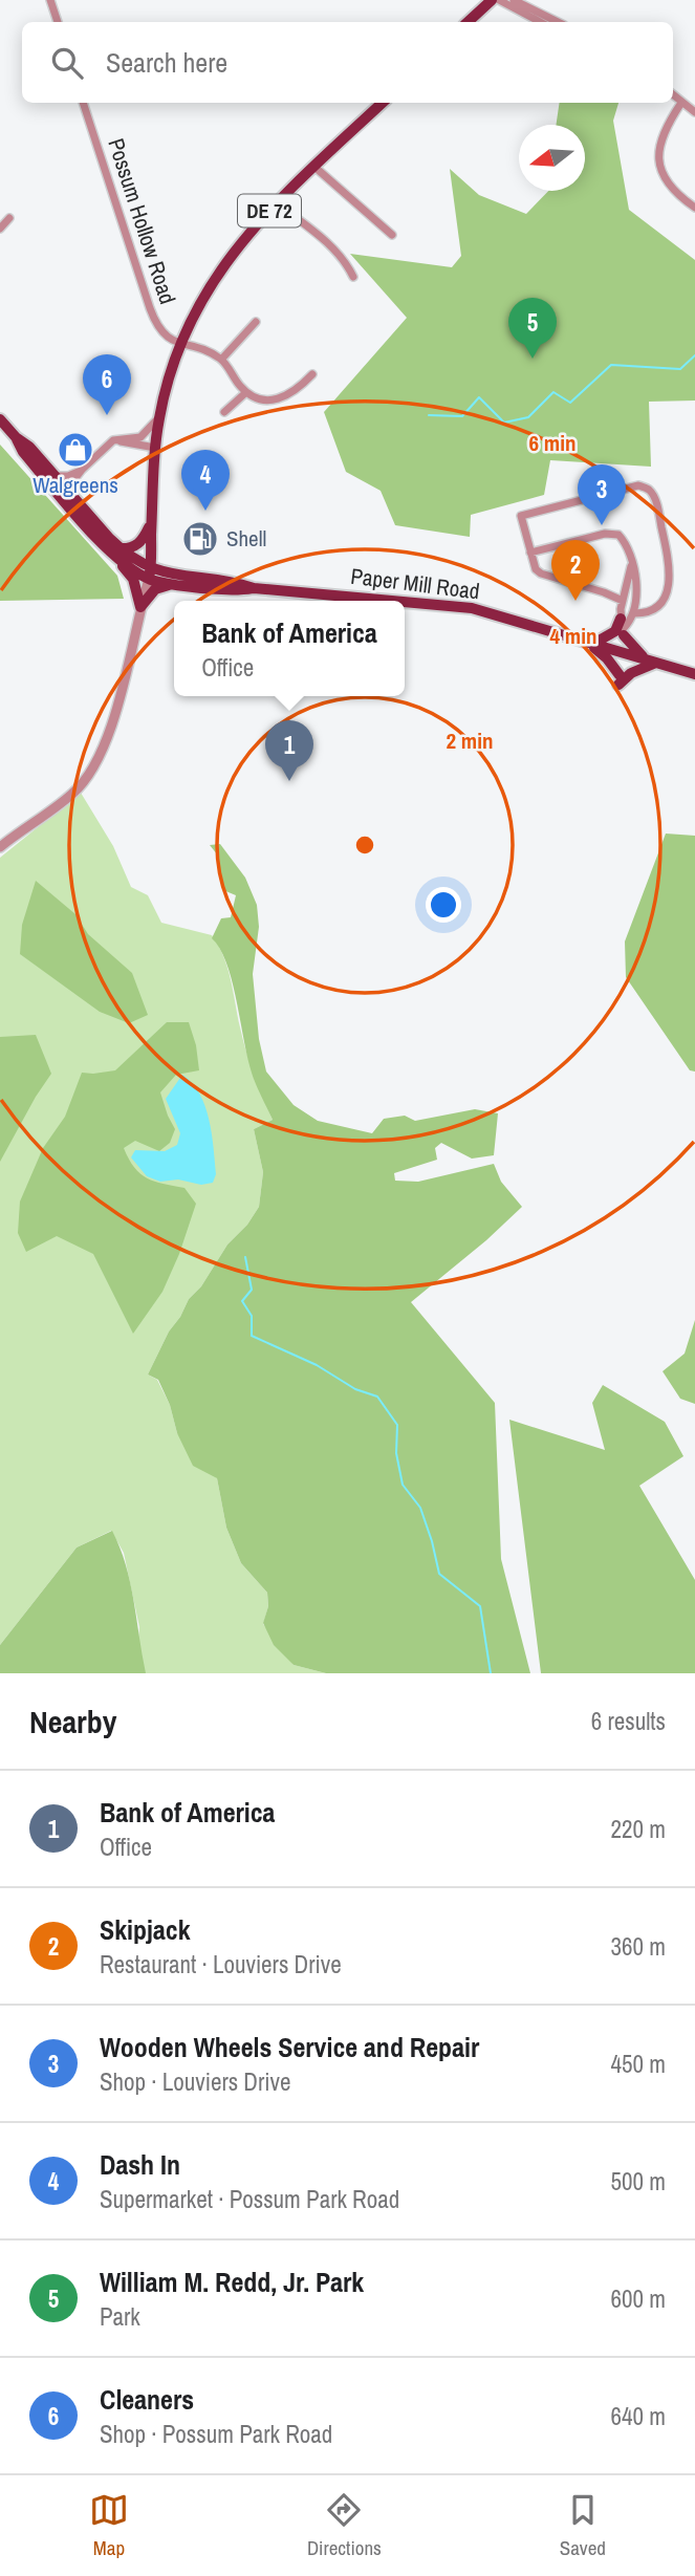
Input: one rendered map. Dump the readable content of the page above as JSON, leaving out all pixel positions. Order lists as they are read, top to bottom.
{
  "streets": {
    "main road": ["DE 72", "Paper Mill Road"],
    "street": ["Possum Hollow Road"]
  },
  "crossings": [
    ["DE 72", "Possum Hollow Road"],
    ["DE 72", "Paper Mill Road"]
  ],
  "places": {
    "shop": ["Walgreens"],
    "fuel station": ["Shell"]
  },
  "north": "left",
  "page": {
    "search": "Search here",
    "pins": [
      "5",
      "6",
      "4",
      "3",
      "2",
      "1"
    ],
    "popup": ["Bank of America", "Office"],
    "heading": ["Nearby", "6 results"],
    "list": [
      {
        "mark": "1",
        "name": "Bank of America",
        "note": "Office",
        "value": "220 m"
      },
      {
        "mark": "2",
        "name": "Skipjack",
        "note": "Restaurant · Louviers Drive",
        "value": "360 m"
      },
      {
        "mark": "3",
        "name": "Wooden Wheels Service and Repair",
        "note": "Shop · Louviers Drive",
        "value": "450 m"
      },
      {
        "mark": "4",
        "name": "Dash In",
        "note": "Supermarket · Possum Park Road",
        "value": "500 m"
      },
      {
        "mark": "5",
        "name": "William M. Redd, Jr. Park",
        "note": "Park",
        "value": "600 m"
      },
      {
        "mark": "6",
        "name": "Cleaners",
        "note": "Shop · Possum Park Road",
        "value": "640 m"
      }
    ],
    "nav": ["Map", "Directions", "Saved"]
  },
  "rings": ["6 min", "4 min", "2 min"]
}
